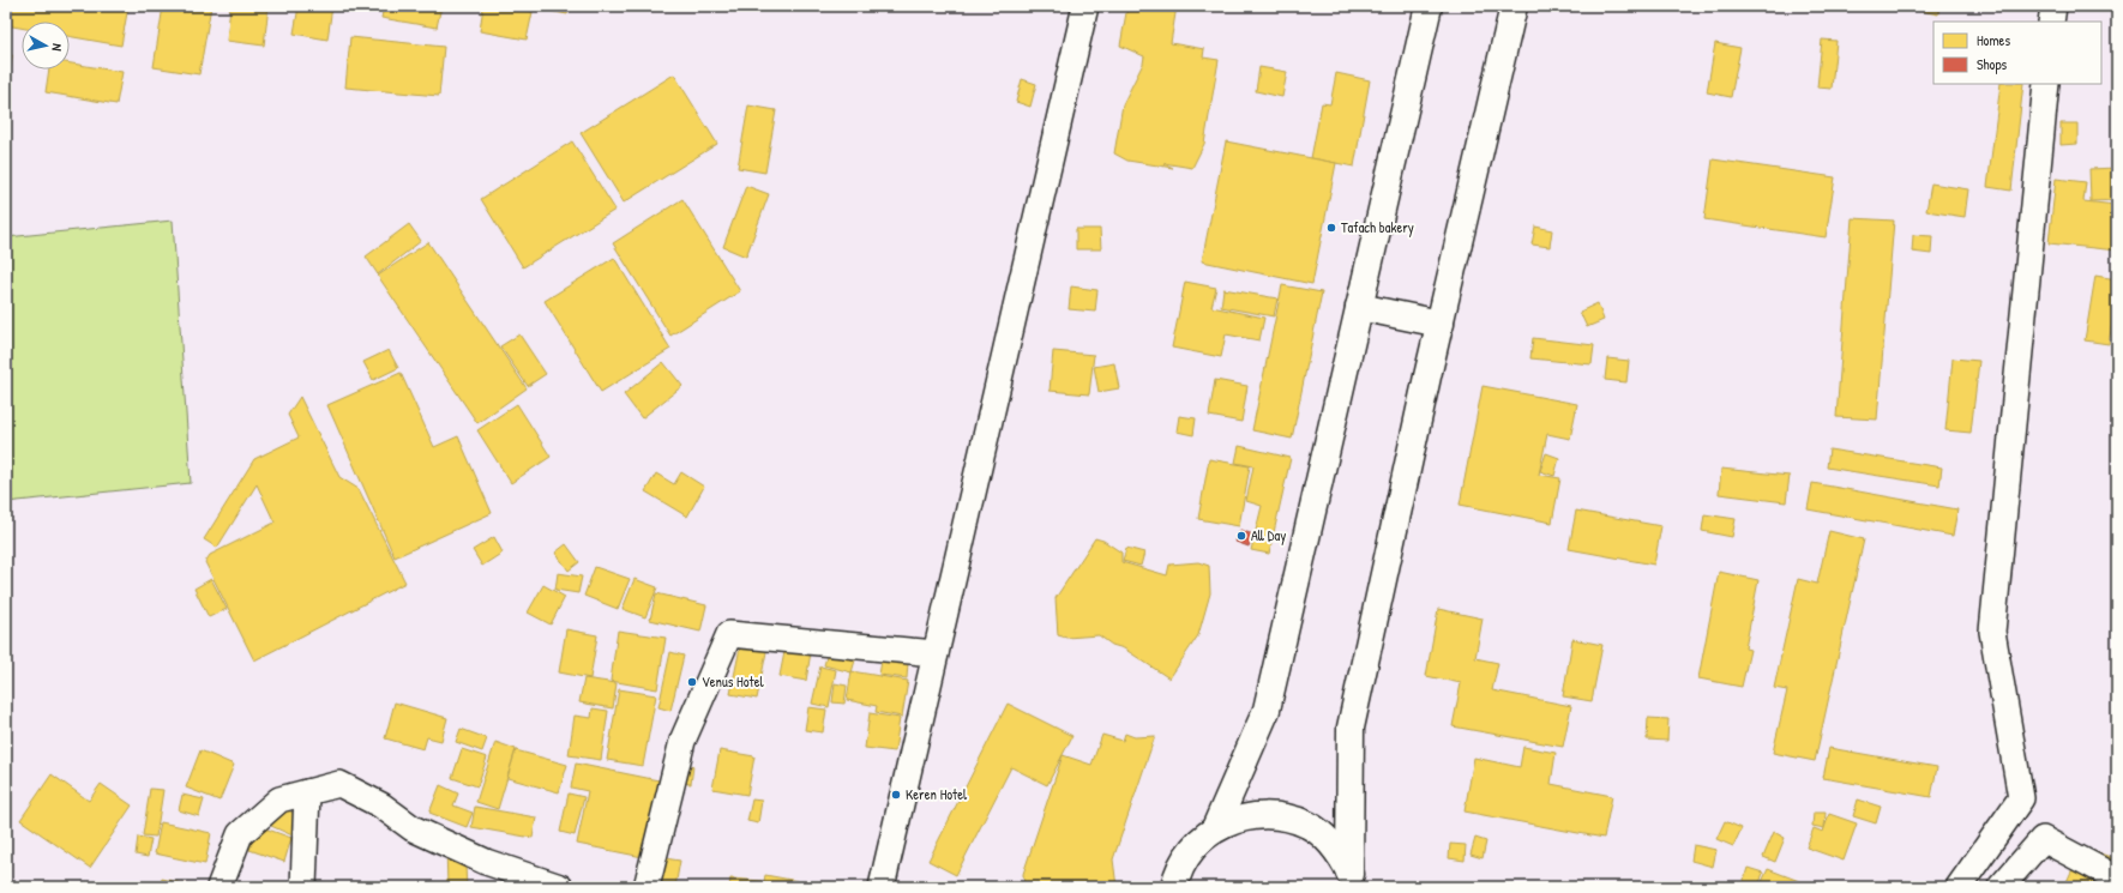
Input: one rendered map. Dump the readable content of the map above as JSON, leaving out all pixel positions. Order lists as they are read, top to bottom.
{
  "places": [
    "Tafach bakery",
    "All Day",
    "Venus Hotel",
    "Keren Hotel"
  ],
  "legend": ["Homes", "Shops"],
  "north": "right"
}
